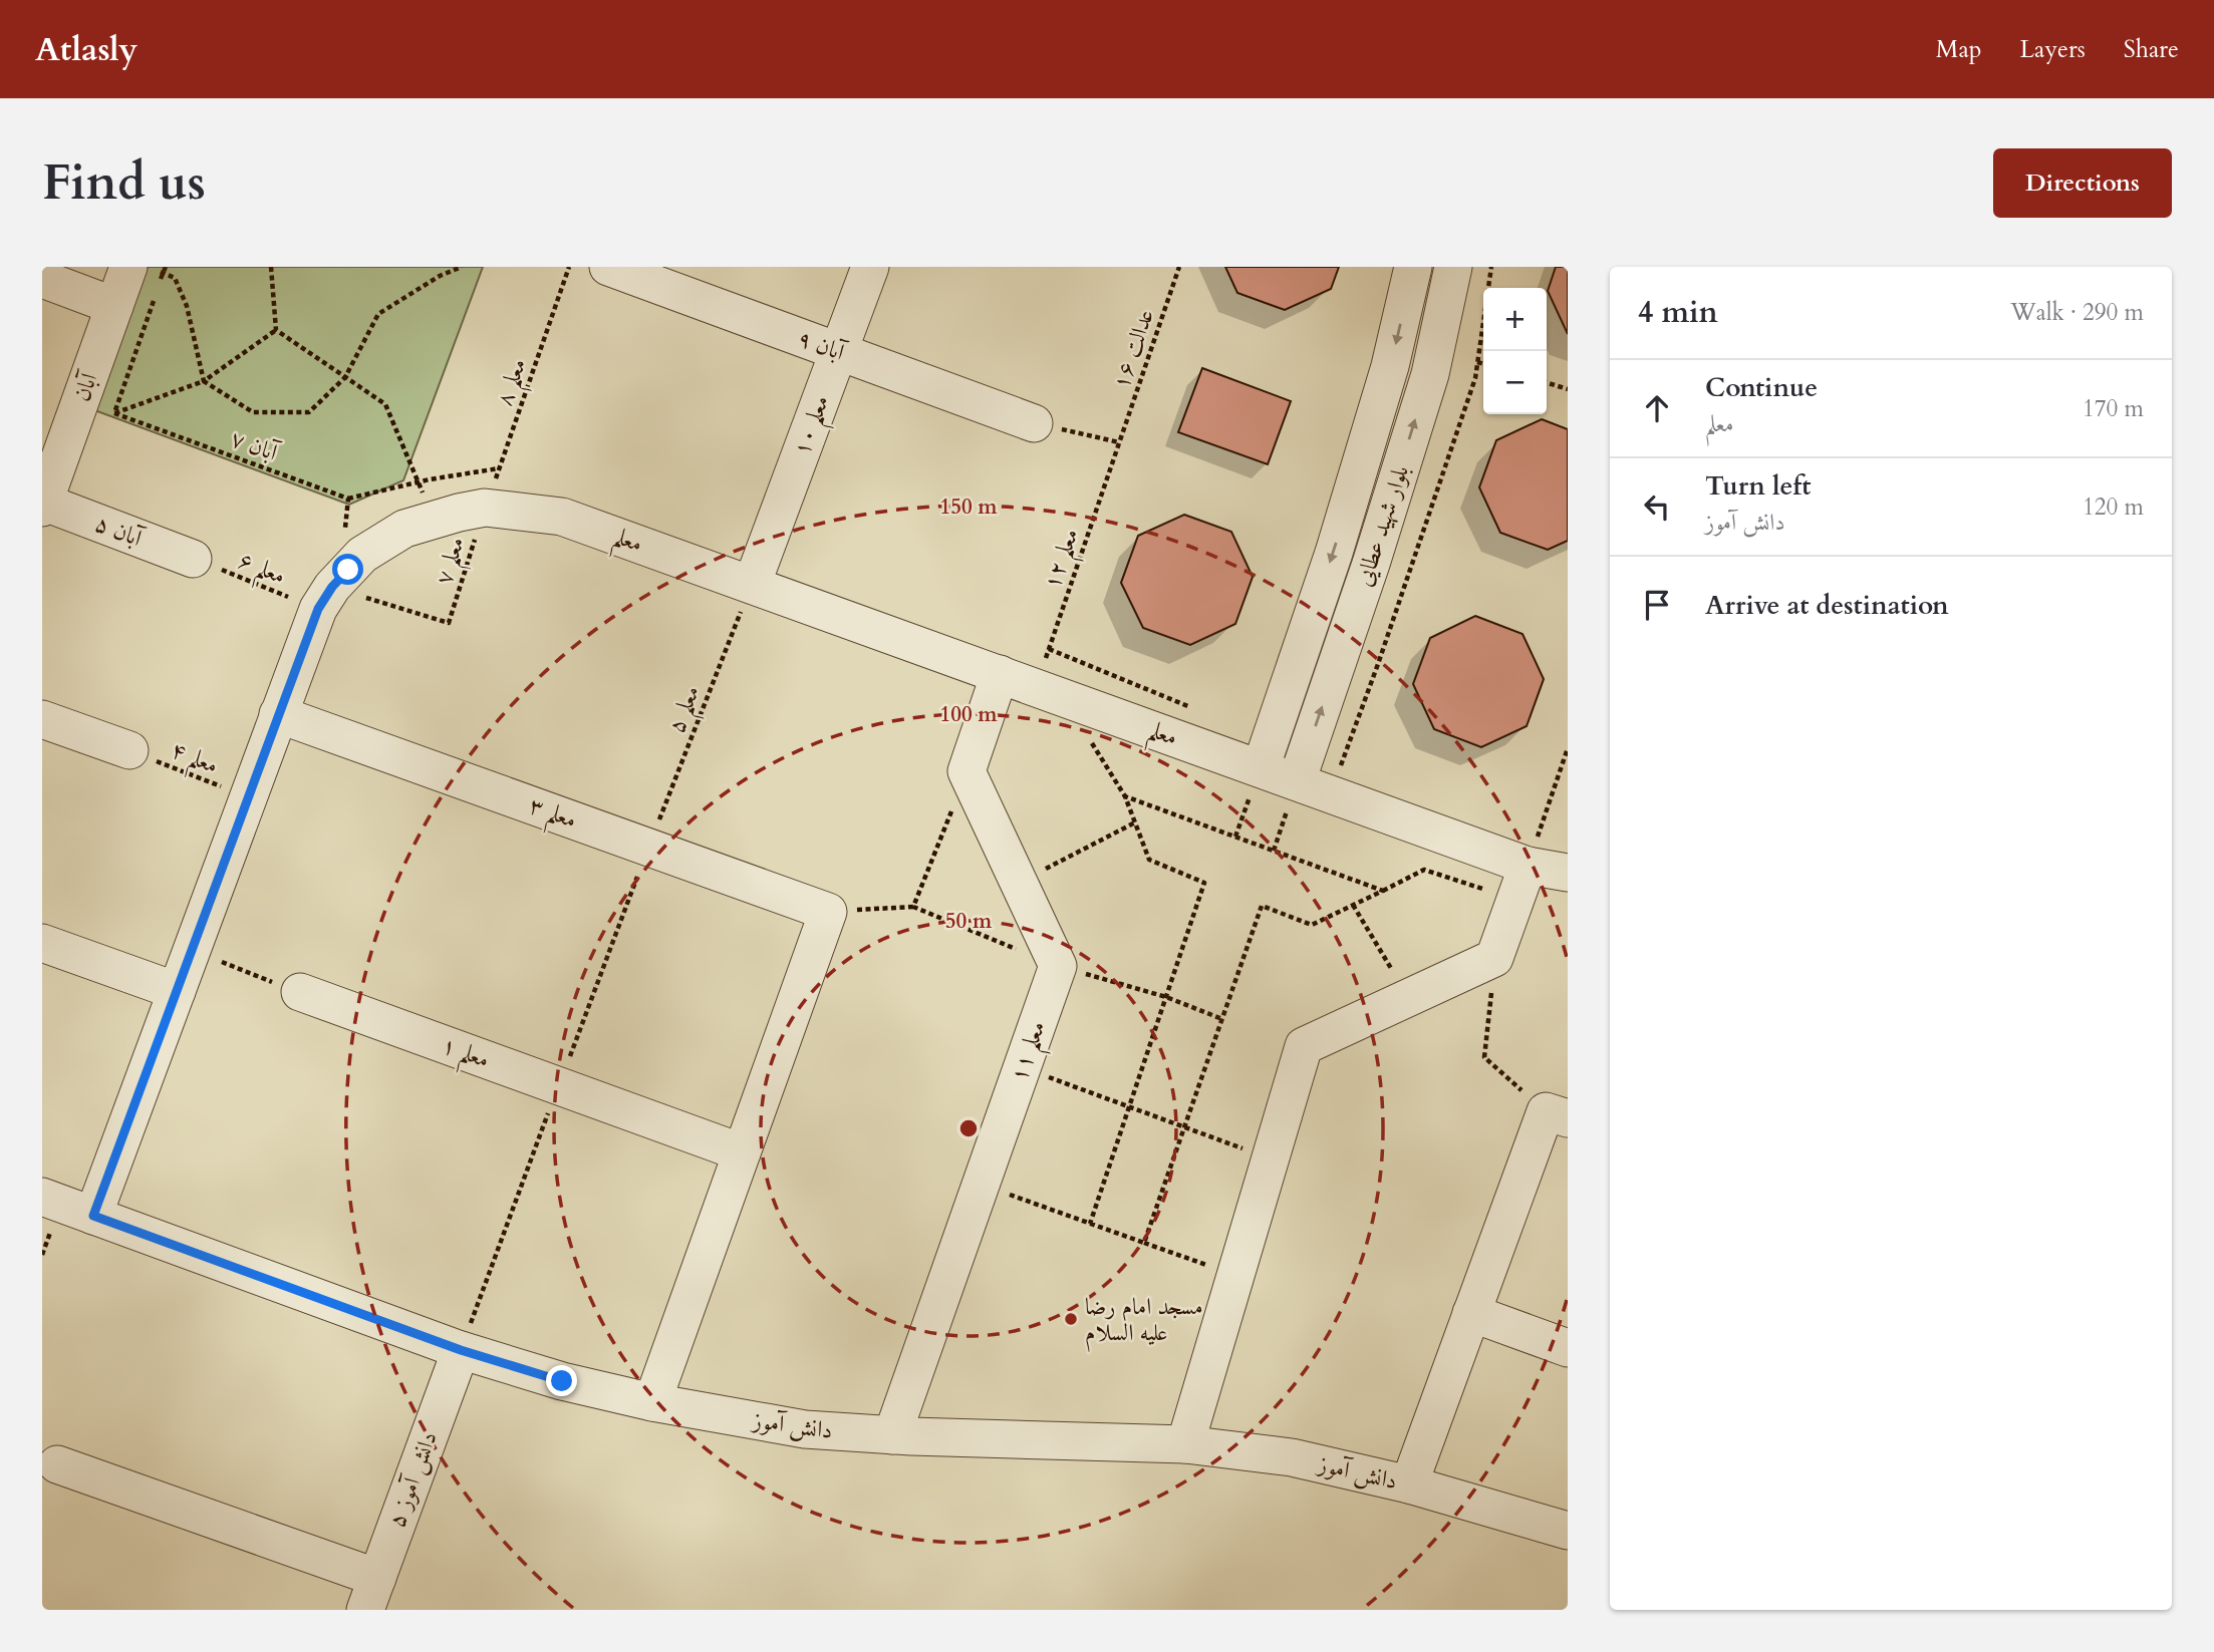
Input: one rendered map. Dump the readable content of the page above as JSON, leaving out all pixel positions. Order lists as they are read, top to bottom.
{
  "streets": {
    "street": [
      "آبان ۹",
      "آبان",
      "معلم ۱۰",
      "بلوار شهید عطایی",
      "آبان ۵",
      "معلم",
      "معلم ۳",
      "معلم ۱۱",
      "معلم ۱",
      "دانش آموز",
      "دانش آموز ۵"
    ],
    "path": [
      "عدالت ۱۶",
      "معلم ۸",
      "آبان ۷",
      "معلم ۱۲",
      "معلم ۷",
      "معلم ۶",
      "معلم ۵",
      "معلم ۴"
    ]
  },
  "crossings": [
    ["آبان ۹", "معلم ۱۰"],
    ["عدالت ۱۶", "معلم ۱۲"],
    ["معلم ۸", "معلم"],
    ["معلم ۸", "معلم ۷"],
    ["آبان", "آبان ۷"],
    ["آبان", "آبان ۵"],
    ["معلم ۱۰", "معلم"],
    ["معلم ۱۰", "معلم ۵"],
    ["بلوار شهید عطایی", "معلم"],
    ["آبان ۵", "معلم ۶"],
    ["معلم", "معلم ۱۲"],
    ["معلم", "معلم ۷"],
    ["معلم", "معلم ۶"],
    ["معلم", "معلم ۵"],
    ["معلم", "معلم ۴"],
    ["معلم", "معلم ۳"],
    ["معلم", "دانش آموز"],
    ["معلم ۷", "معلم ۶"],
    ["معلم ۵", "معلم ۳"],
    ["معلم ۱۱", "دانش آموز"],
    ["دانش آموز", "دانش آموز ۵"]
  ],
  "places": ["مسجد امام رضا علیه السلام"],
  "page": {
    "header": "Atlasly",
    "nav": ["Map", "Layers", "Share"],
    "buttons": "Directions",
    "title": "Find us",
    "heading": ["4 min", "Walk · 290 m"],
    "map_buttons": ["+", "−"],
    "list": [
      ["Continue", "معلم", "170 m"],
      ["Turn left", "دانش آموز", "120 m"],
      "Arrive at destination"
    ]
  },
  "rings": ["150 m", "100 m", "50 m"]
}
